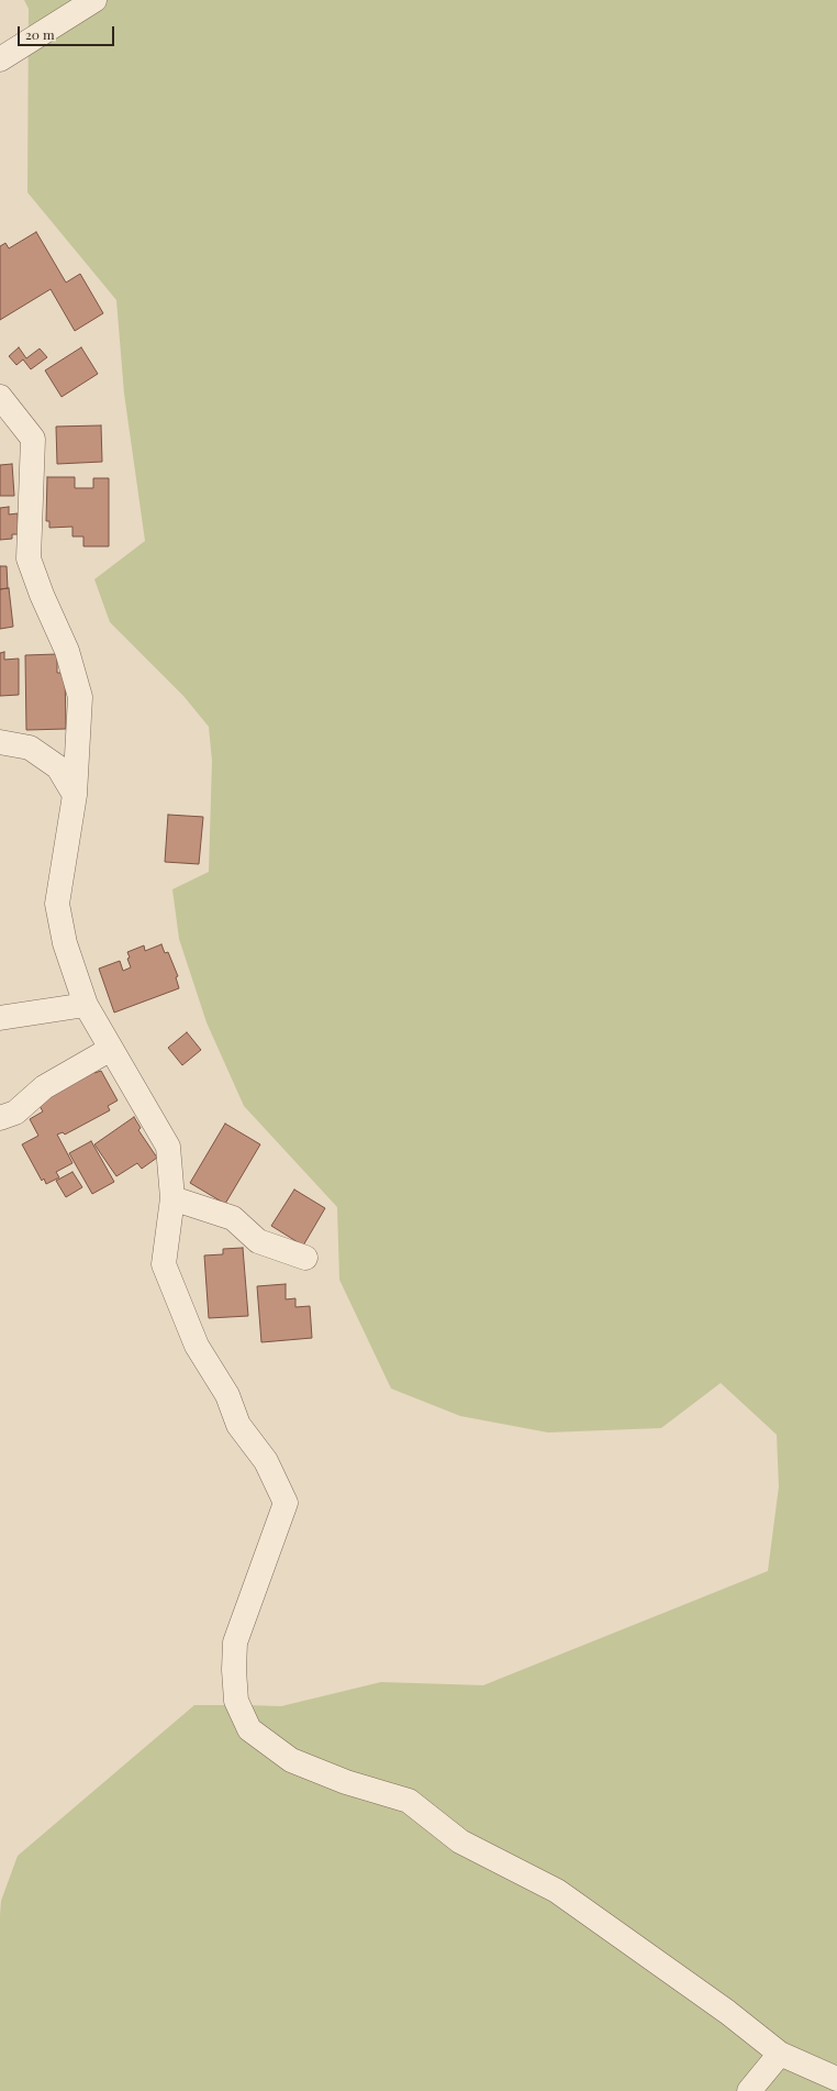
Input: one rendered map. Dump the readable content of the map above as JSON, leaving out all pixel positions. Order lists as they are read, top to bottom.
{
  "scale_bar": "20 m"
}
